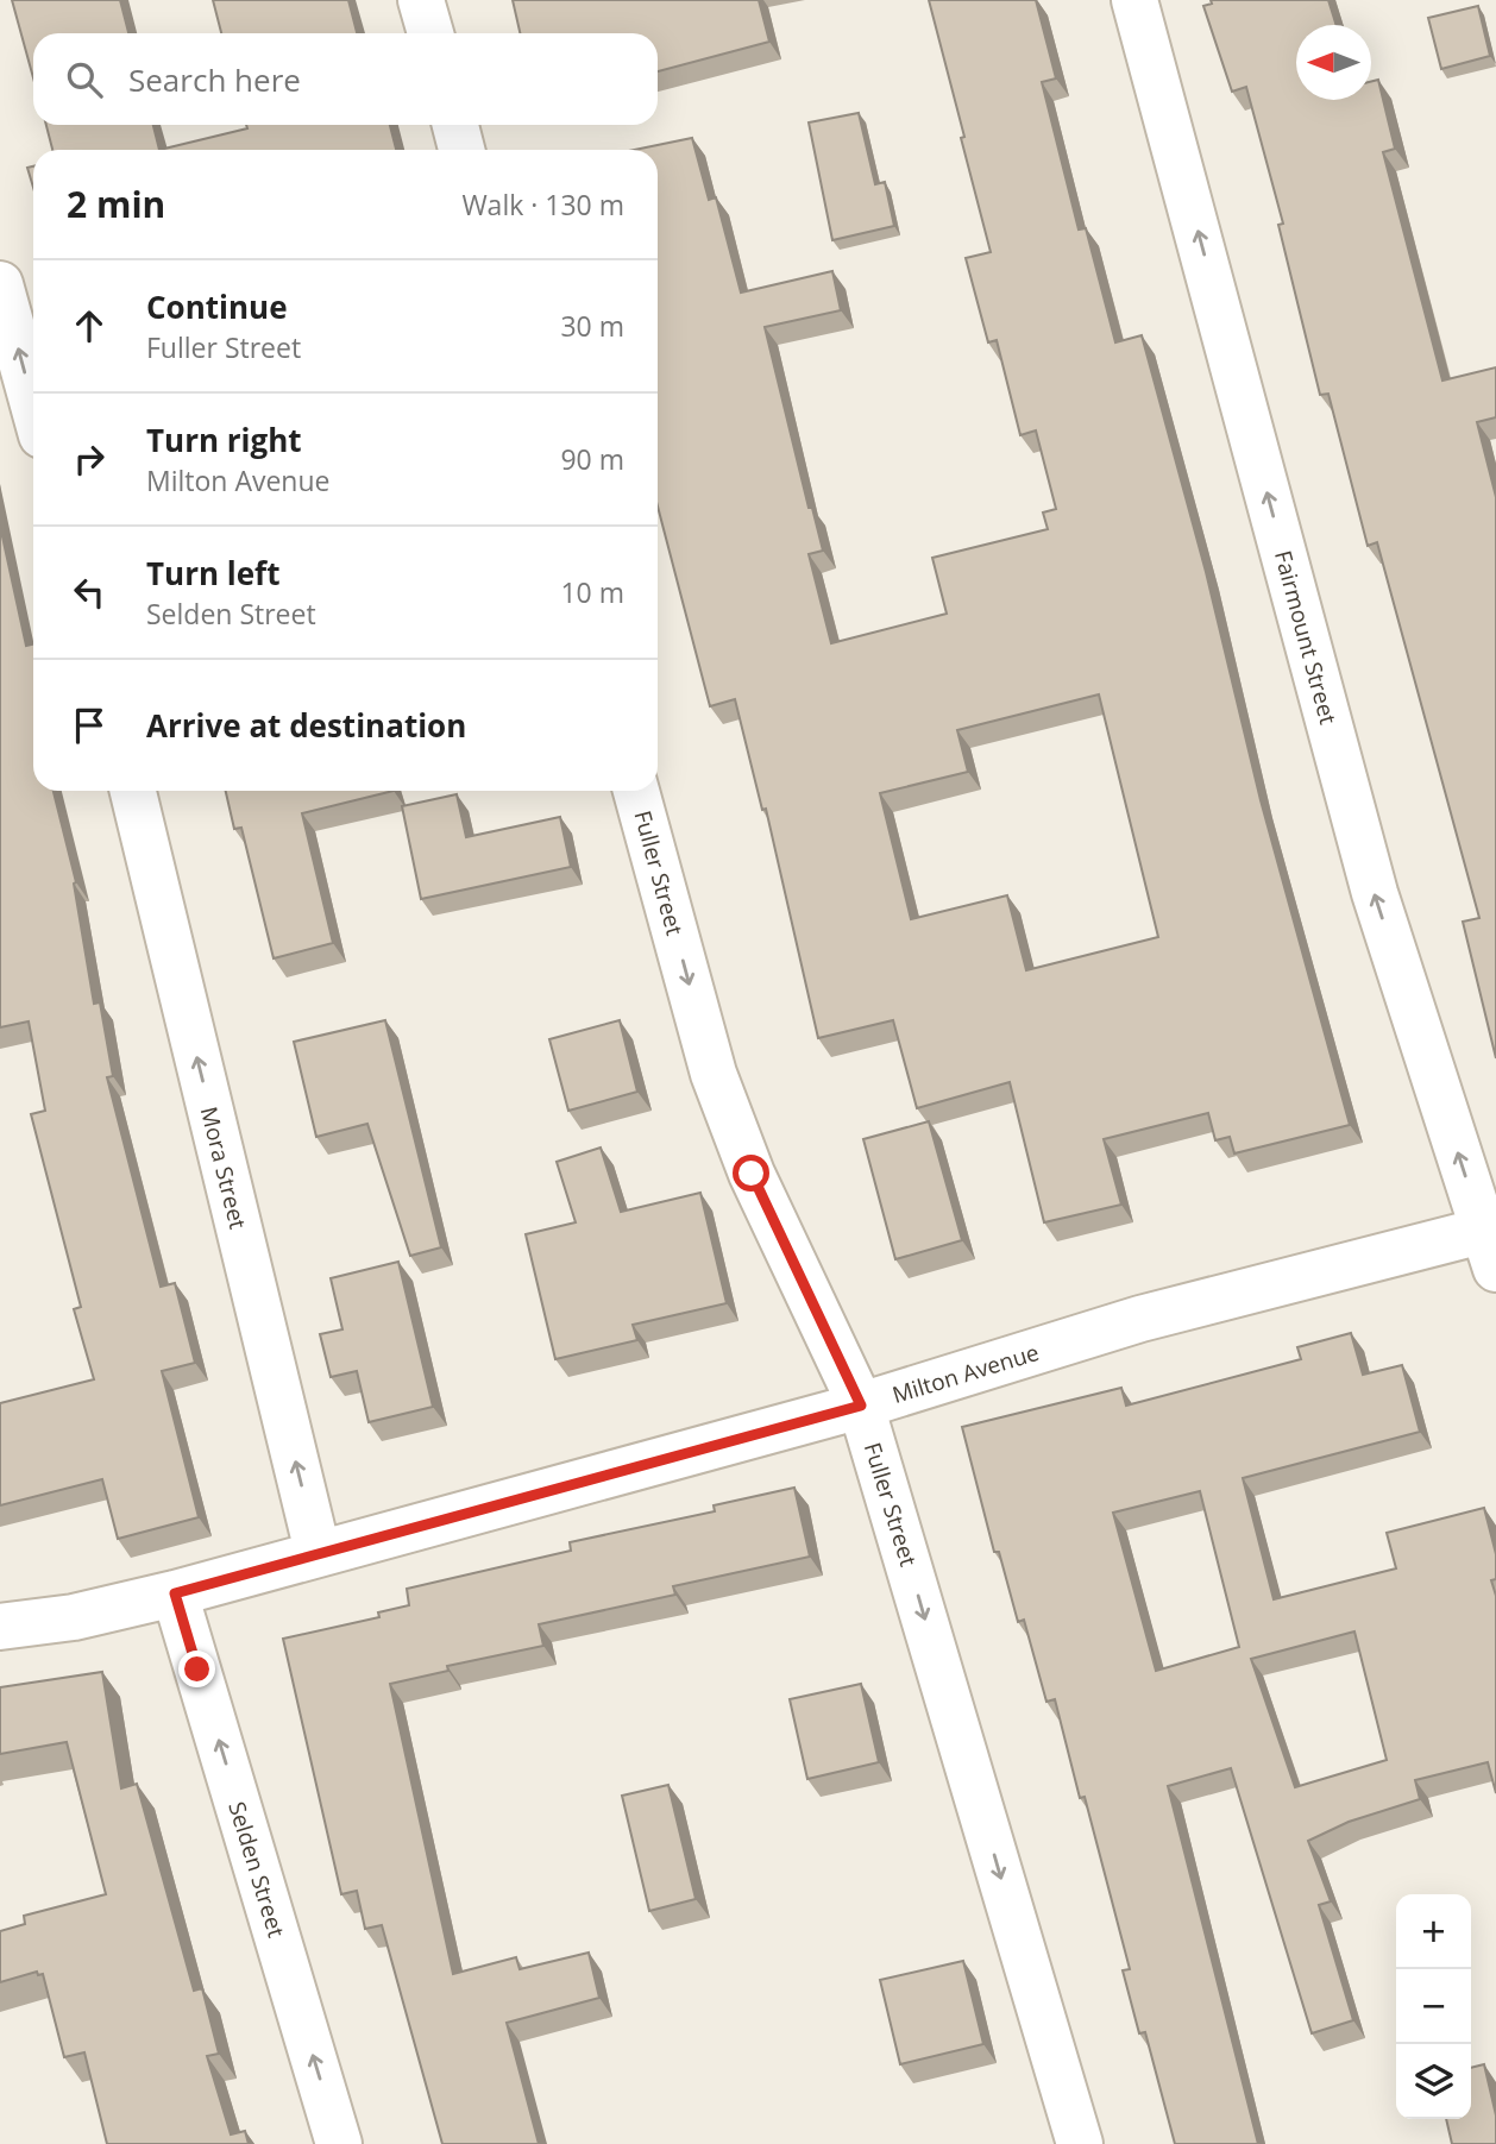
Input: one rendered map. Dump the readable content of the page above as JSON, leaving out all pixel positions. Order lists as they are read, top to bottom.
{
  "streets": {
    "street": [
      "Fairmount Street",
      "Fuller Street",
      "Mora Street",
      "Milton Avenue",
      "Selden Street"
    ]
  },
  "crossings": [
    ["Fairmount Street", "Milton Avenue"],
    ["Fuller Street", "Milton Avenue"],
    ["Mora Street", "Milton Avenue"],
    ["Milton Avenue", "Selden Street"]
  ],
  "one_way": [
    "Fairmount Street",
    "Fuller Street",
    "Mora Street",
    "Selden Street"
  ],
  "north": "left",
  "page": {
    "search": "Search here",
    "heading": ["2 min", "Walk · 130 m"],
    "list": [
      ["Continue", "Fuller Street", "30 m"],
      ["Turn right", "Milton Avenue", "90 m"],
      ["Turn left", "Selden Street", "10 m"],
      "Arrive at destination"
    ],
    "map_buttons": ["+", "−"]
  }
}
